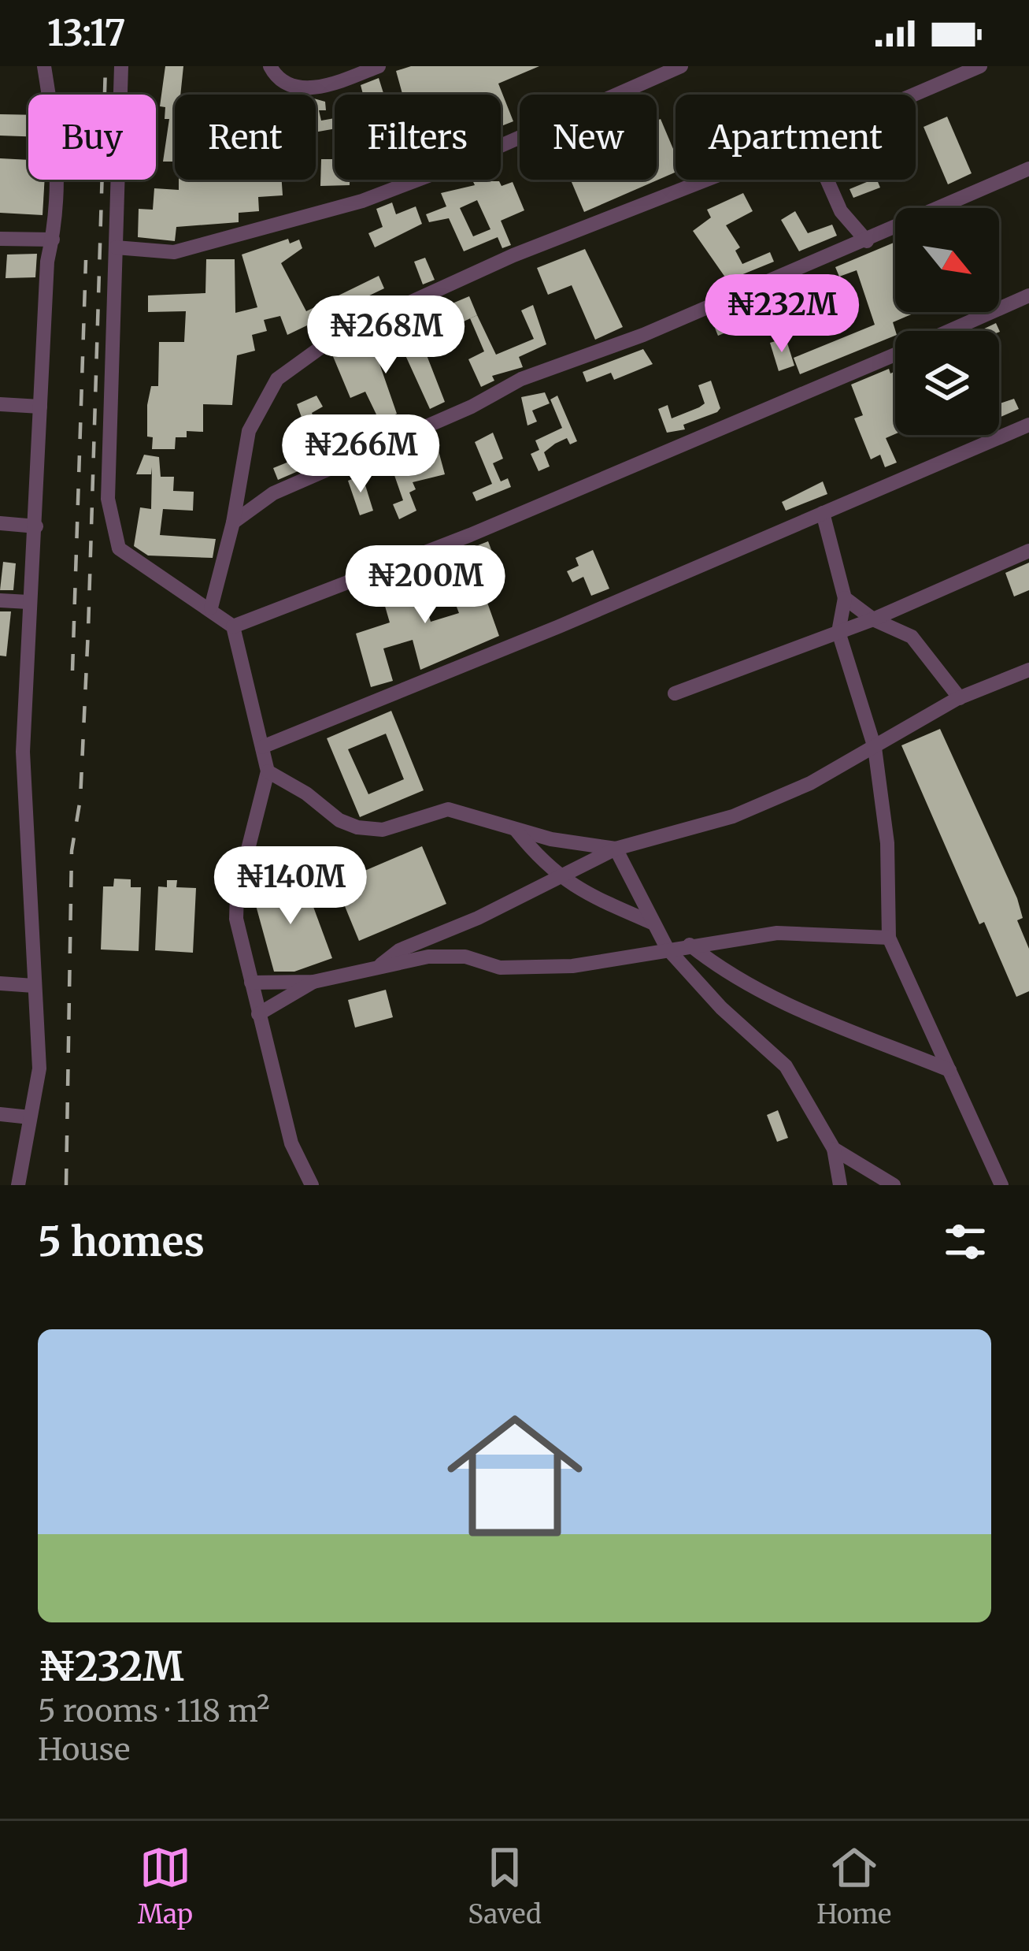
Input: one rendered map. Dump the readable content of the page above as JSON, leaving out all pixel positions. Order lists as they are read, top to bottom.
{
  "north": "bottom right",
  "page": {
    "status": "13:17",
    "chip": [
      "Buy",
      "Rent",
      "Filters",
      "New",
      "Apartment"
    ],
    "price": [
      "₦232M",
      "₦268M",
      "₦266M",
      "₦200M",
      "₦140M"
    ],
    "heading": "5 homes",
    "list": [
      {
        "name": "₦232M",
        "note": "5 rooms · 118 m² · House"
      }
    ],
    "tabs": ["Map", "Saved", "Home"]
  }
}
